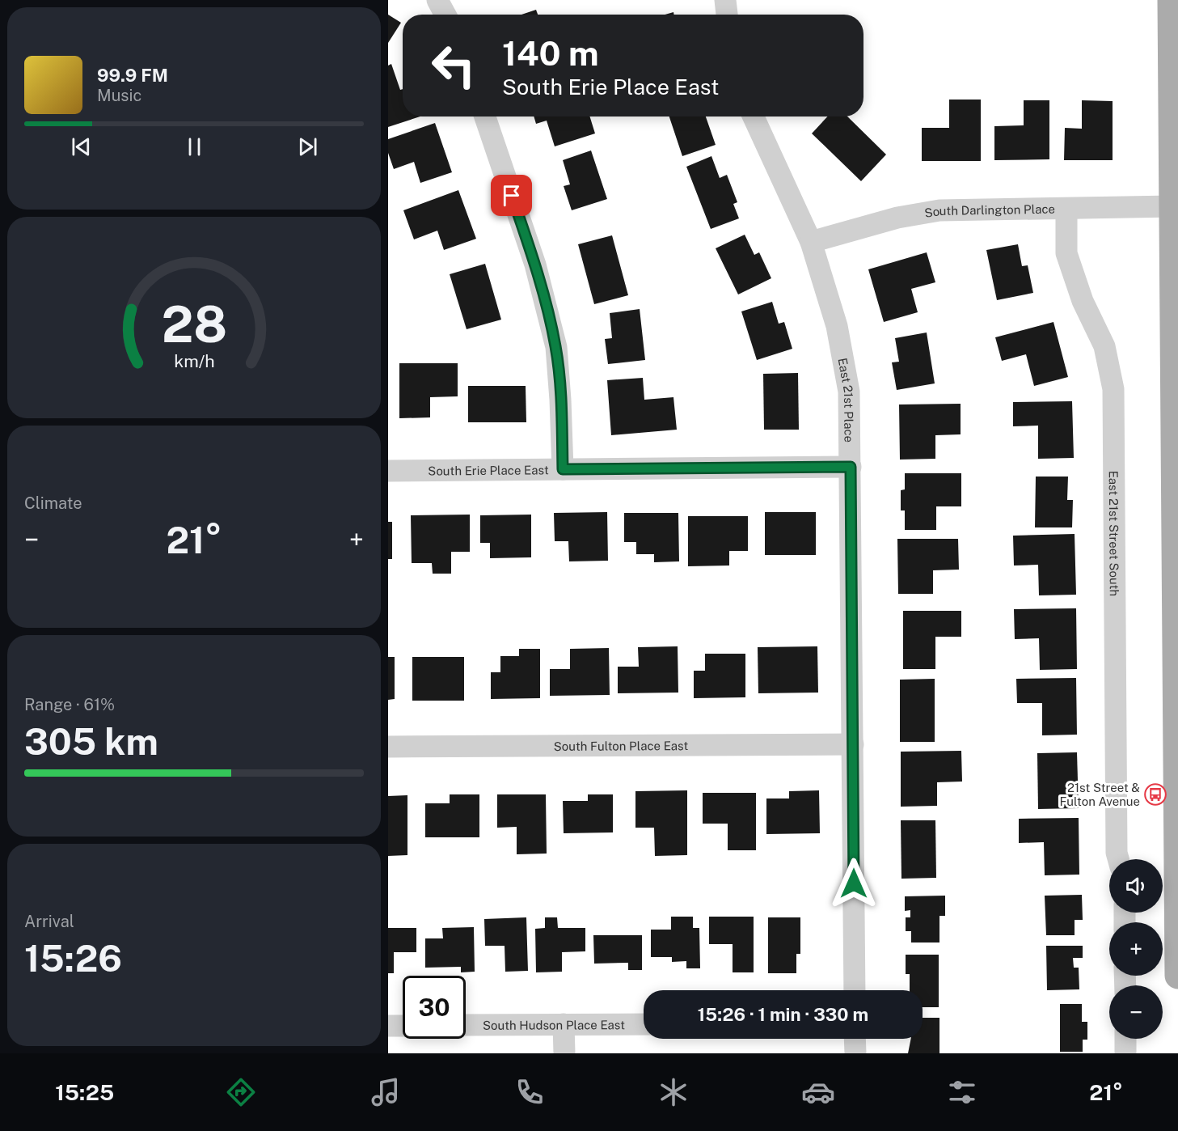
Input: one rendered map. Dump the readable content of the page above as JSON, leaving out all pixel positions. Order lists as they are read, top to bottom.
{
  "streets": {
    "street": [
      "South Darlington Place",
      "East 21st Place",
      "South Erie Place East",
      "East 21st Street South",
      "South Fulton Place East",
      "South Hudson Place East"
    ]
  },
  "crossings": [
    ["South Darlington Place", "East 21st Place"],
    ["South Darlington Place", "East 21st Street South"],
    ["East 21st Place", "South Erie Place East"],
    ["East 21st Place", "South Fulton Place East"]
  ],
  "places": {
    "bus stop": ["21st Street & Fulton Avenue"]
  },
  "page": {
    "turn": ["140 m", "South Erie Place East"],
    "song": ["99.9 FM", "Music"],
    "tile": [
      "Climate",
      ["Range · 61%", "305 km"],
      ["Arrival", "15:26"]
    ],
    "heat": ["−", "21°", "+"],
    "map_buttons": ["+", "−"],
    "limit": "30",
    "trip": "15:26 · 1 min · 330 m",
    "tabs": ["15:25", "21°"],
    "gauge": ["28", "km/h"]
  }
}
